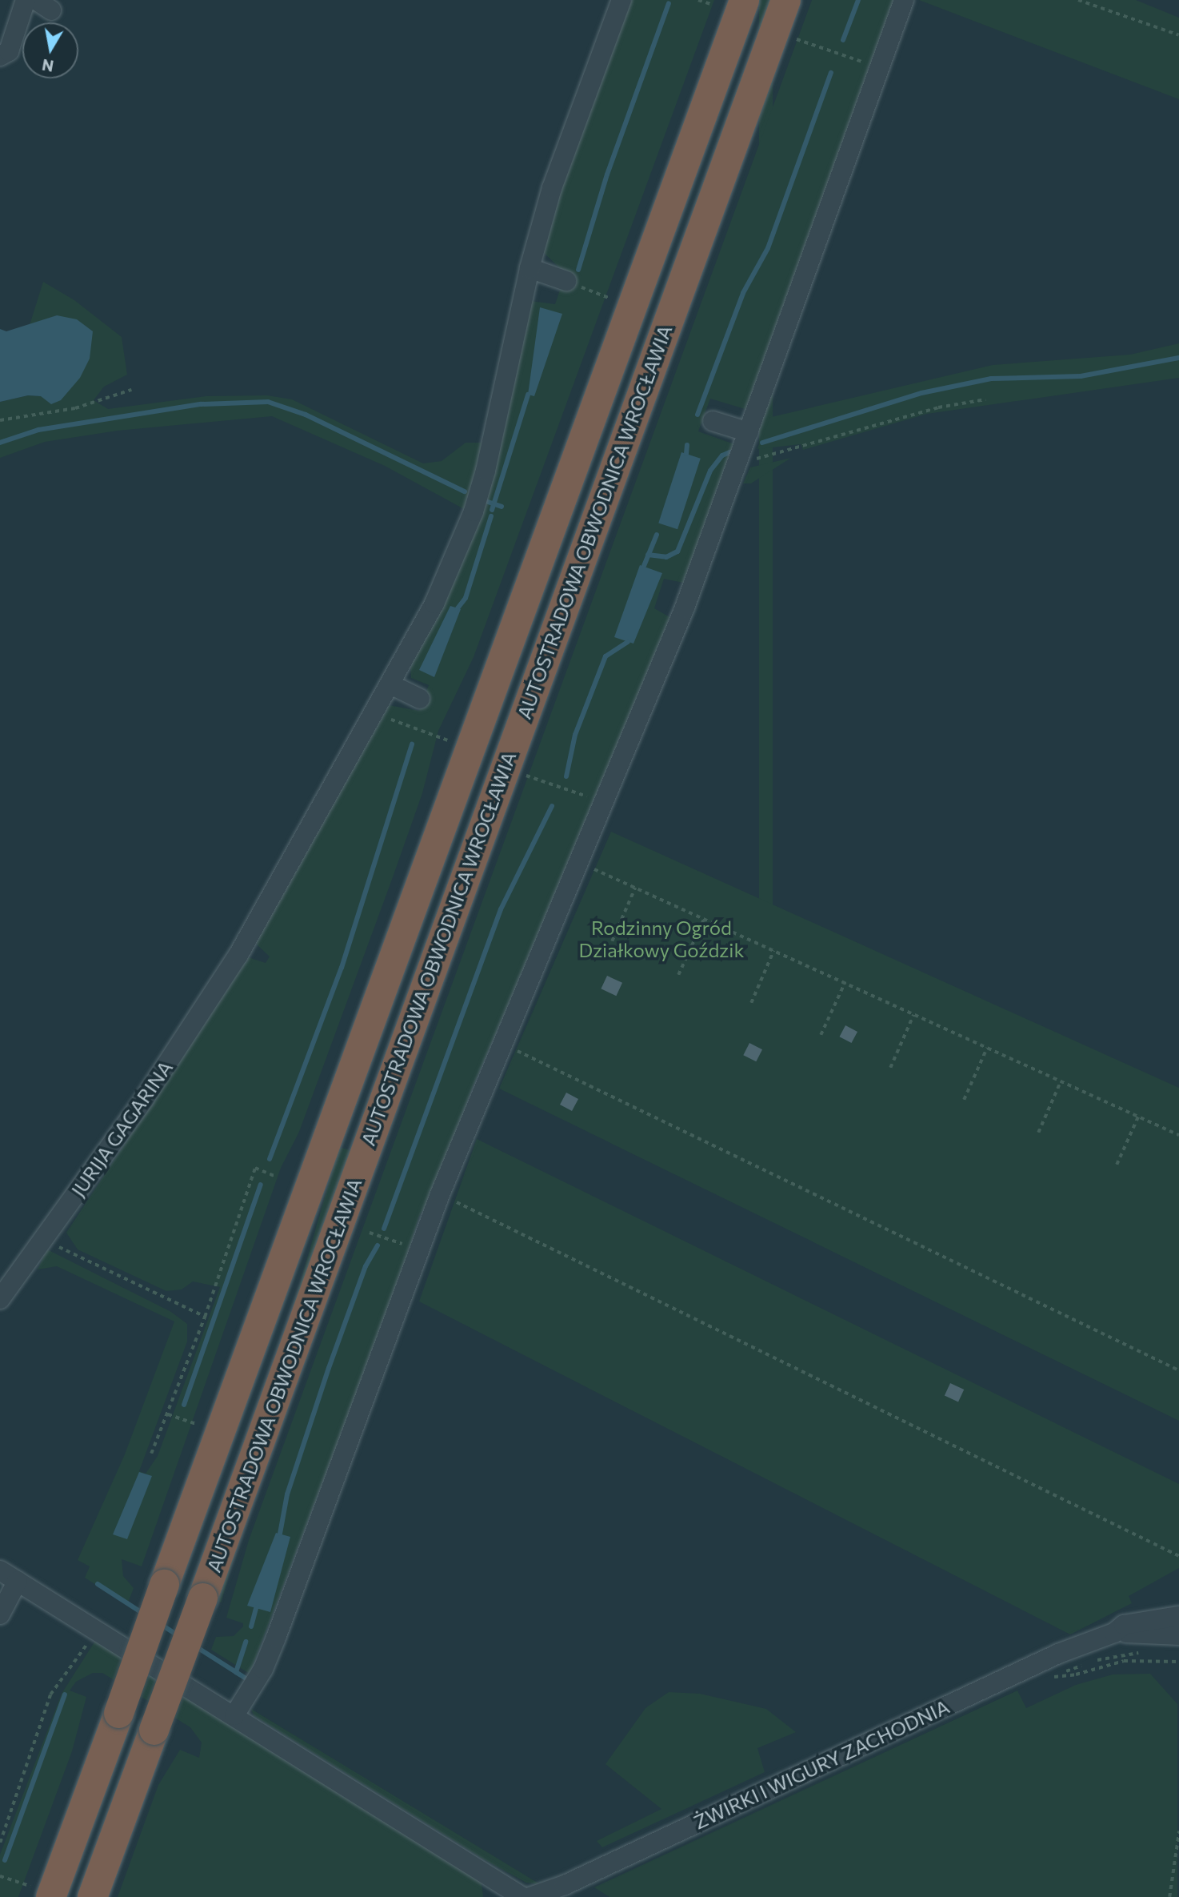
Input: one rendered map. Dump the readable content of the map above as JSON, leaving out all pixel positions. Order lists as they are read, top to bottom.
{
  "streets": {
    "highway": ["AUTOSTRADOWA OBWODNICA WROCŁAWIA"],
    "street": ["JURIJA GAGARINA", "ŻWIRKI I WIGURY ZACHODNIA"]
  },
  "parks": ["Rodzinny Ogród Działkowy Goździk"],
  "north": "bottom"
}
